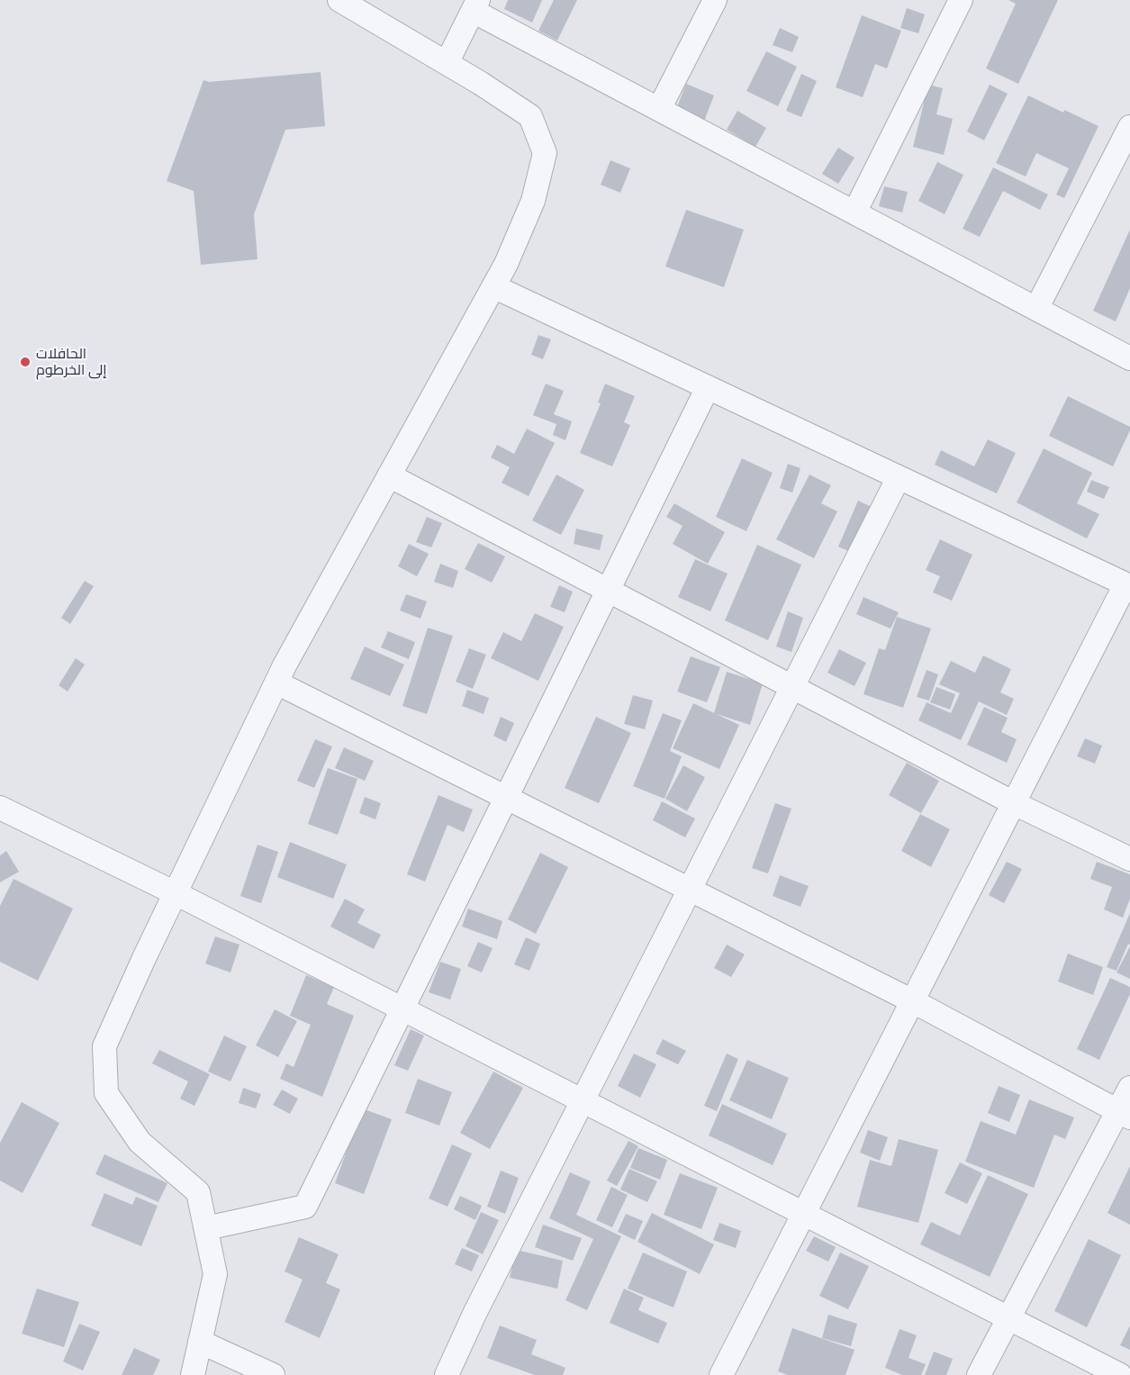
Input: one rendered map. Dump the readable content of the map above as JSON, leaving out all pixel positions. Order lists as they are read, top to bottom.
{
  "places": ["الحافلات إلى الخرطوم"]
}
